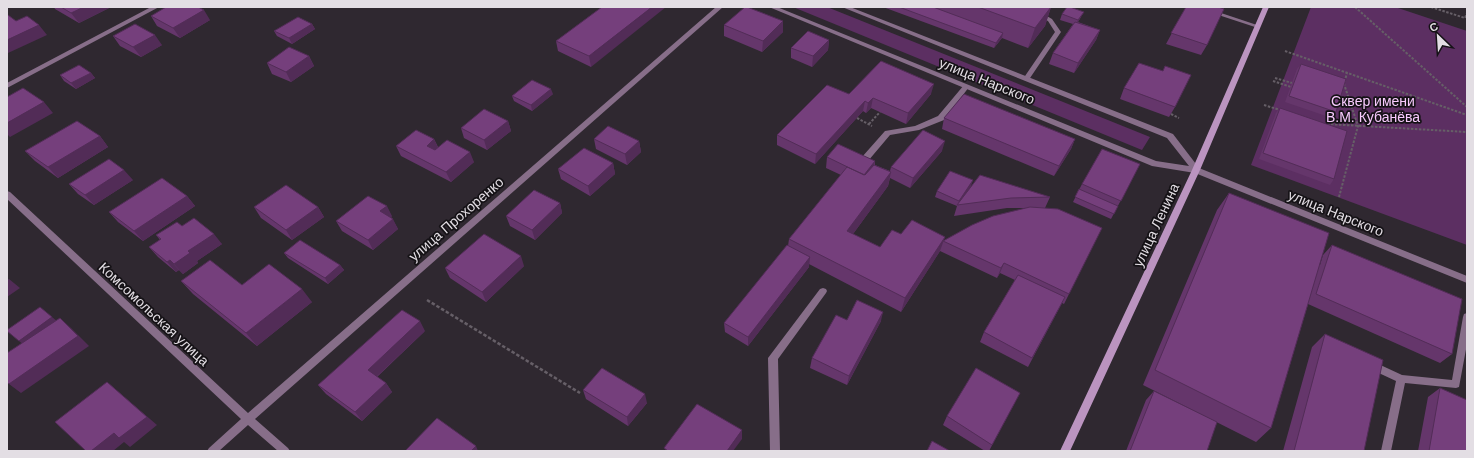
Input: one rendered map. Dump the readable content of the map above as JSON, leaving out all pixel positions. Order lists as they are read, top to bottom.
{
  "streets": {
    "main road": ["улица Ленина"],
    "street": ["улица Нарского", "улица Прохоренко", "Комсомольская улица"]
  },
  "crossings": [
    ["улица Нарского", "улица Ленина"],
    ["улица Прохоренко", "Комсомольская улица"]
  ],
  "parks": ["Сквер имени В.М. Кубанёва"],
  "north": "top left"
}
